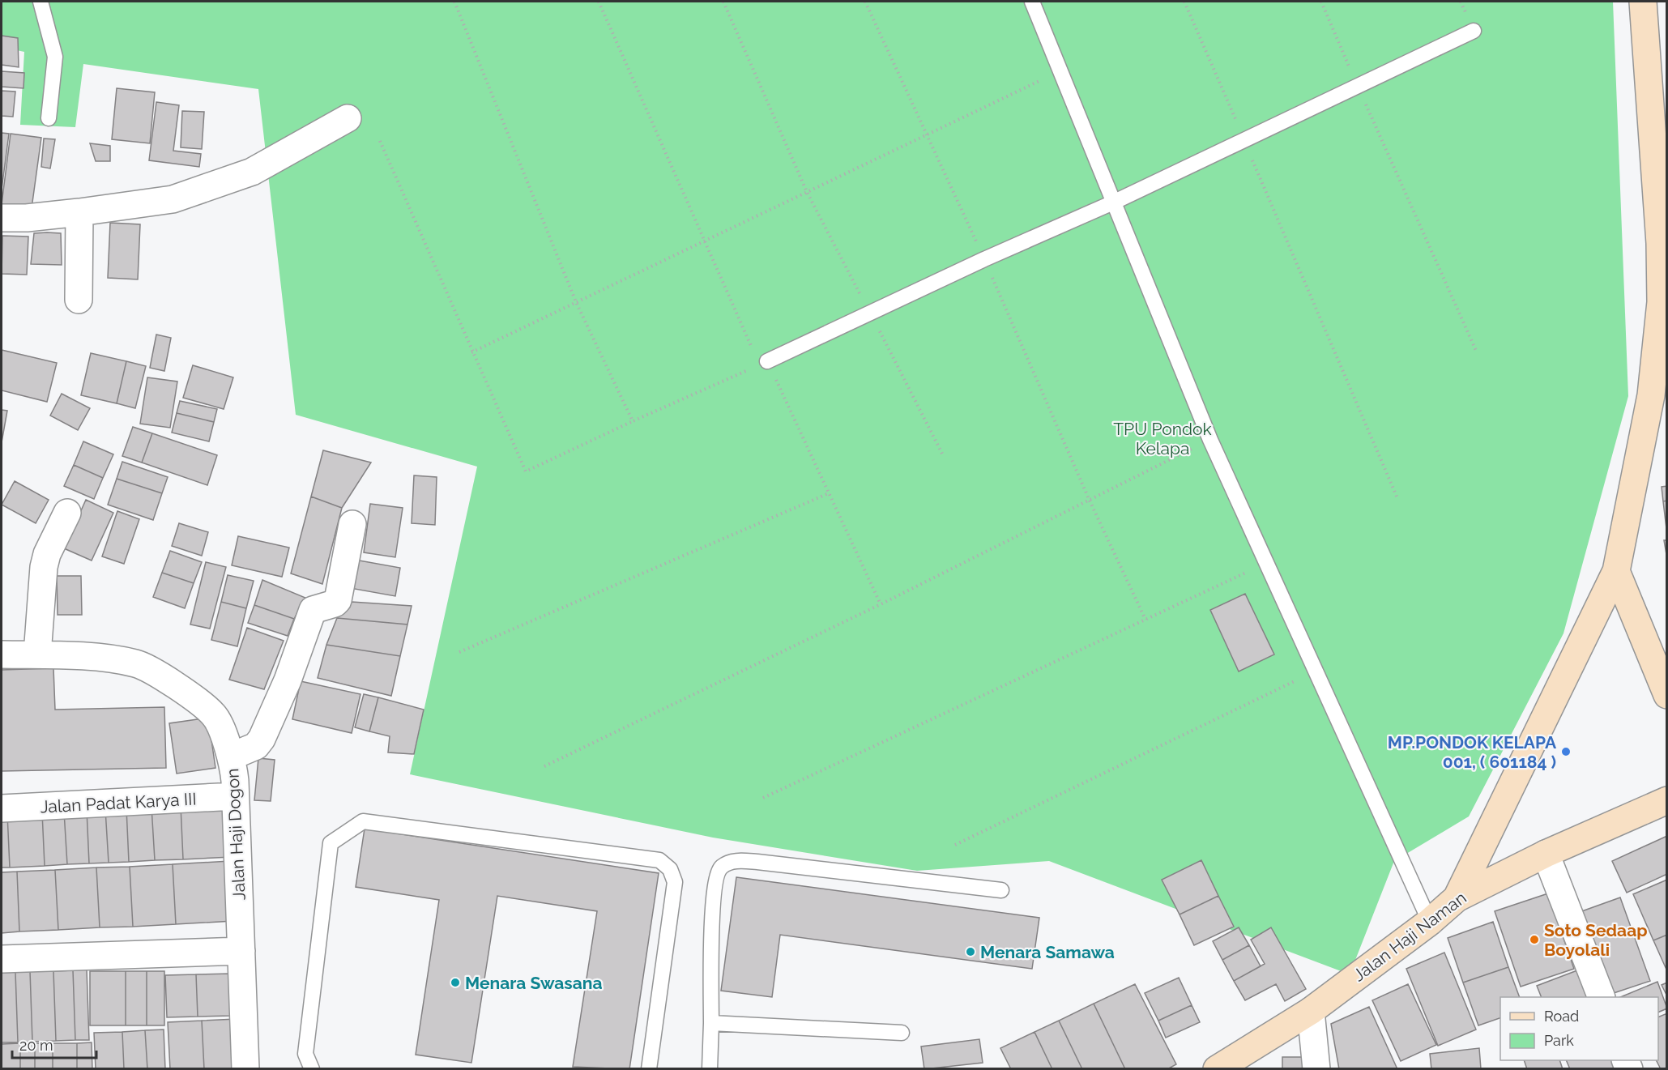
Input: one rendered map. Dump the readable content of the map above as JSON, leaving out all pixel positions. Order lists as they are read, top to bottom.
{
  "streets": {
    "street": ["Jalan Padat Karya III", "Jalan Haji Dogon", "Jalan Haji Naman"]
  },
  "crossings": [
    ["Jalan Padat Karya III", "Jalan Haji Dogon"]
  ],
  "parks": ["TPU Pondok Kelapa"],
  "places": [
    "MP.PONDOK KELAPA 001, ( 601184 )",
    "Soto Sedaap Boyolali",
    "Menara Samawa",
    "Menara Swasana"
  ],
  "legend": ["Road", "Park"],
  "scale_bar": "20 m"
}
